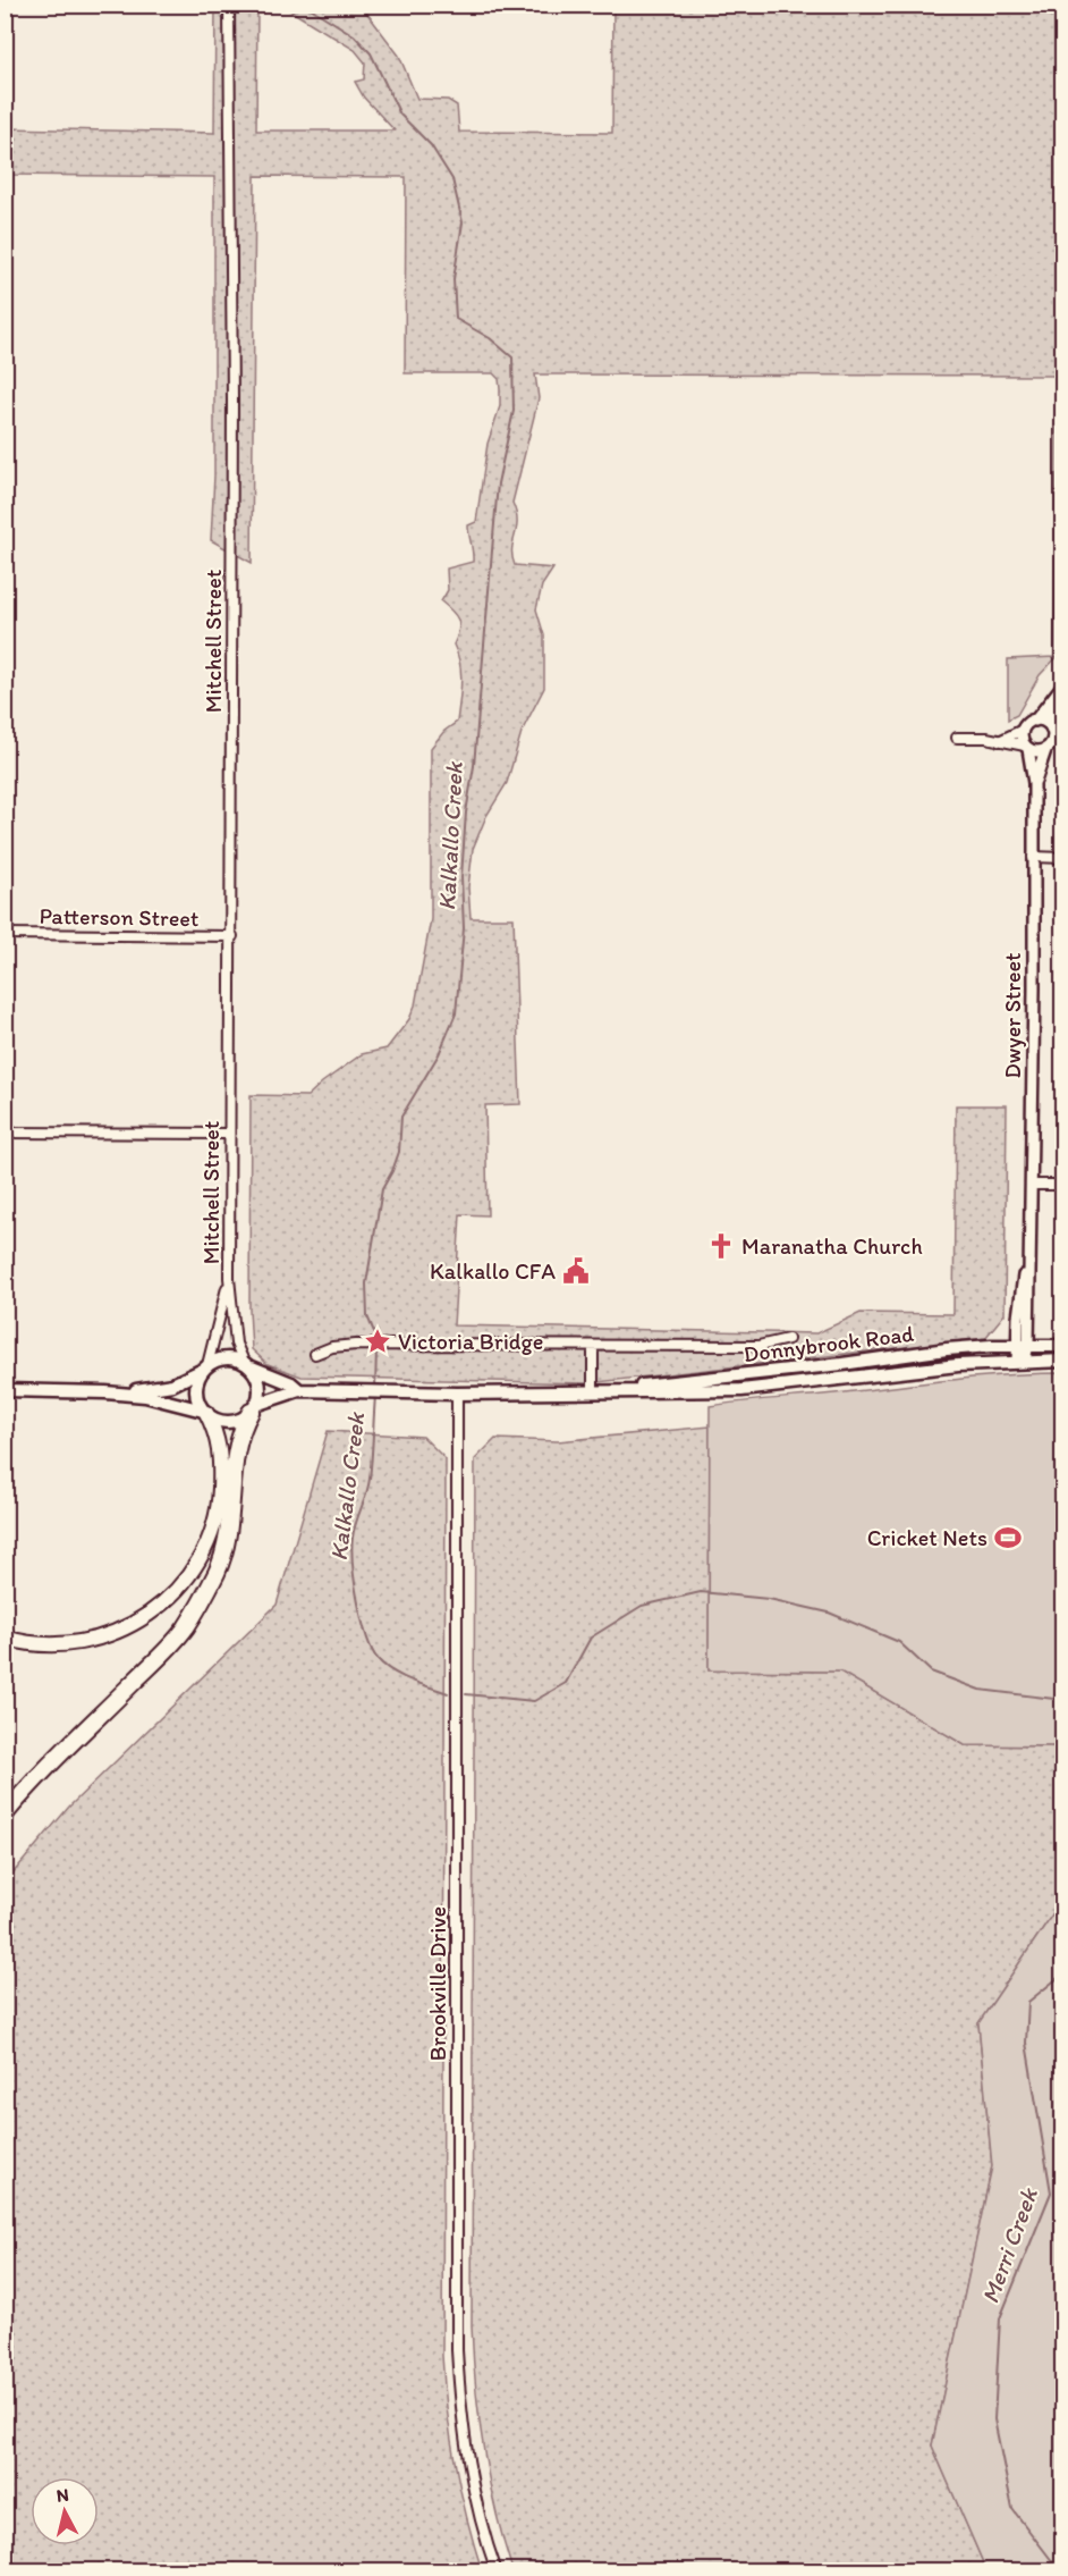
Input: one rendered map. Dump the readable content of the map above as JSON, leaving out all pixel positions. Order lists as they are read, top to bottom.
{
  "streets": {
    "main road": ["Donnybrook Road"],
    "street": [
      "Mitchell Street",
      "Patterson Street",
      "Dwyer Street",
      "Brookville Drive"
    ]
  },
  "crossings": [
    ["Mitchell Street", "Patterson Street"],
    ["Mitchell Street", "Donnybrook Road"],
    ["Dwyer Street", "Donnybrook Road"],
    ["Donnybrook Road", "Brookville Drive"]
  ],
  "water": ["Kalkallo Creek", "Merri Creek"],
  "places": {
    "church": ["Maranatha Church"],
    "public building": ["Kalkallo CFA"],
    "place": ["Victoria Bridge"],
    "sports": ["Cricket Nets"]
  },
  "north": "top"
}
